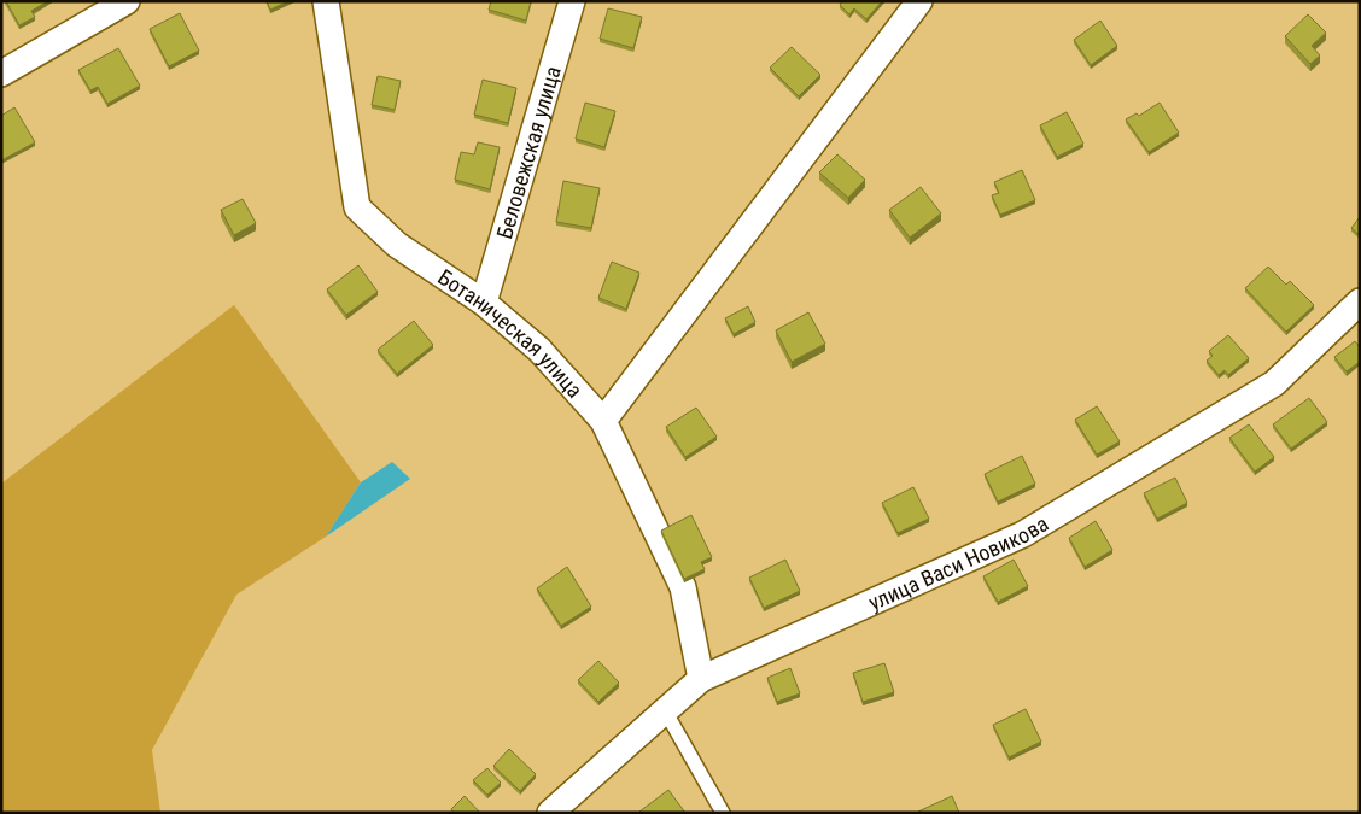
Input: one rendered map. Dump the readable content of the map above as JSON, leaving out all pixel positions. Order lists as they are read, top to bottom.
{
  "streets": {
    "street": ["Беловежская улица", "Ботаническая улица", "улица Васи Новикова"]
  },
  "crossings": [
    ["Беловежская улица", "Ботаническая улица"],
    ["Ботаническая улица", "улица Васи Новикова"]
  ]
}
